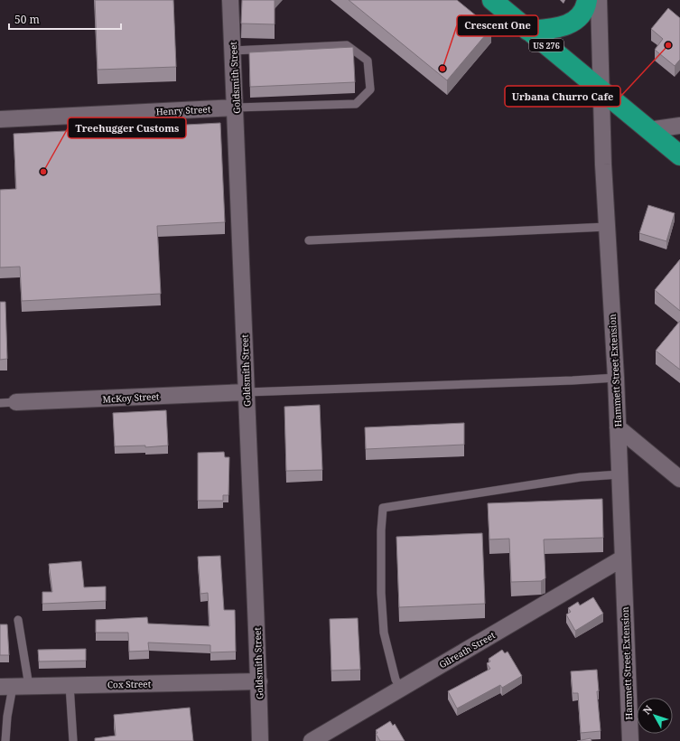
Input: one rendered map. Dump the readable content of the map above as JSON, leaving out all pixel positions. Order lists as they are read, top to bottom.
{
  "streets": {
    "highway": ["US 276"],
    "street": [
      "Goldsmith Street",
      "Henry Street",
      "Hammett Street Extension",
      "McKoy Street",
      "Gilreath Street",
      "Cox Street"
    ]
  },
  "crossings": [
    ["US 276", "Hammett Street Extension"],
    ["Goldsmith Street", "Henry Street"],
    ["Goldsmith Street", "McKoy Street"],
    ["Goldsmith Street", "Cox Street"],
    ["Hammett Street Extension", "Gilreath Street"]
  ],
  "places": ["Urbana Churro Cafe", "Crescent One", "Treehugger Customs"],
  "scale_bar": "50 m",
  "north": "top left"
}
